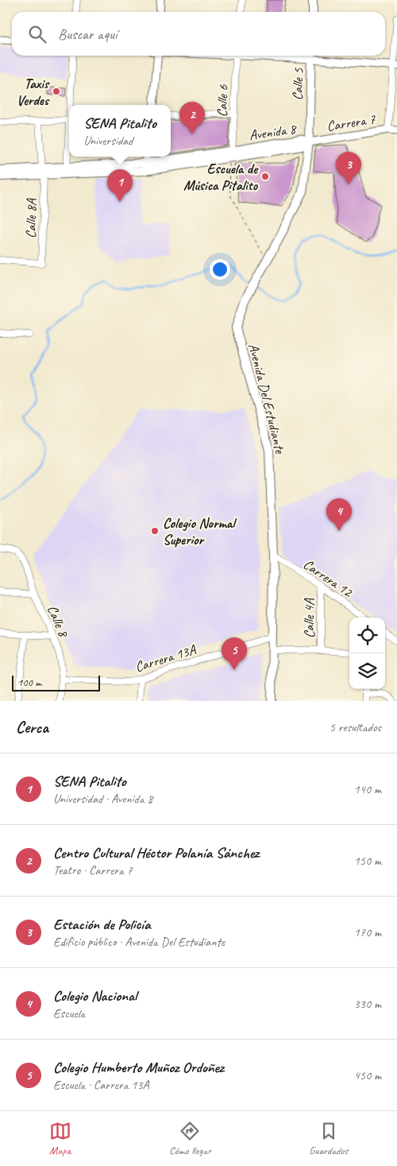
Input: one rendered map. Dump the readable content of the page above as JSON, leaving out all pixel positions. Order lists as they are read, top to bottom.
{
  "streets": {
    "main road": ["Calle 5", "Avenida 8", "Avenida Del Estudiante"],
    "street": [
      "Calle 6",
      "Carrera 7",
      "Calle 8A",
      "Carrera 12",
      "Calle 4A",
      "Calle 8",
      "Carrera 13A"
    ]
  },
  "crossings": [
    ["Calle 5", "Carrera 7"],
    ["Calle 5", "Avenida 8"],
    ["Calle 5", "Avenida Del Estudiante"],
    ["Calle 6", "Avenida 8"],
    ["Carrera 7", "Avenida 8"],
    ["Carrera 7", "Avenida Del Estudiante"],
    ["Avenida 8", "Calle 8A"],
    ["Avenida 8", "Avenida Del Estudiante"],
    ["Avenida Del Estudiante", "Carrera 12"],
    ["Avenida Del Estudiante", "Carrera 13A"],
    ["Carrera 12", "Calle 4A"],
    ["Calle 8", "Carrera 13A"]
  ],
  "places": ["Taxis Verdes", "Escuela de Música Pitalito", "Colegio Normal Superior"],
  "scale_bar": "100 m",
  "page": {
    "search": "Buscar aquí",
    "pins": [
      "2",
      "3",
      "1",
      "4",
      "5"
    ],
    "popup": ["SENA Pitalito", "Universidad"],
    "scale": "100 m",
    "heading": ["Cerca", "5 resultados"],
    "list": [
      {
        "mark": "1",
        "name": "SENA Pitalito",
        "note": "Universidad · Avenida 8",
        "value": "140 m"
      },
      {
        "mark": "2",
        "name": "Centro Cultural Héctor Polanía Sánchez",
        "note": "Teatro · Carrera 7",
        "value": "150 m"
      },
      {
        "mark": "3",
        "name": "Estación de Policía",
        "note": "Edificio público · Avenida Del Estudiante",
        "value": "170 m"
      },
      {
        "mark": "4",
        "name": "Colegio Nacional",
        "note": "Escuela",
        "value": "330 m"
      },
      {
        "mark": "5",
        "name": "Colegio Humberto Muñoz Ordoñez",
        "note": "Escuela · Carrera 13A",
        "value": "450 m"
      }
    ],
    "nav": ["Mapa", "Cómo llegar", "Guardados"]
  }
}
